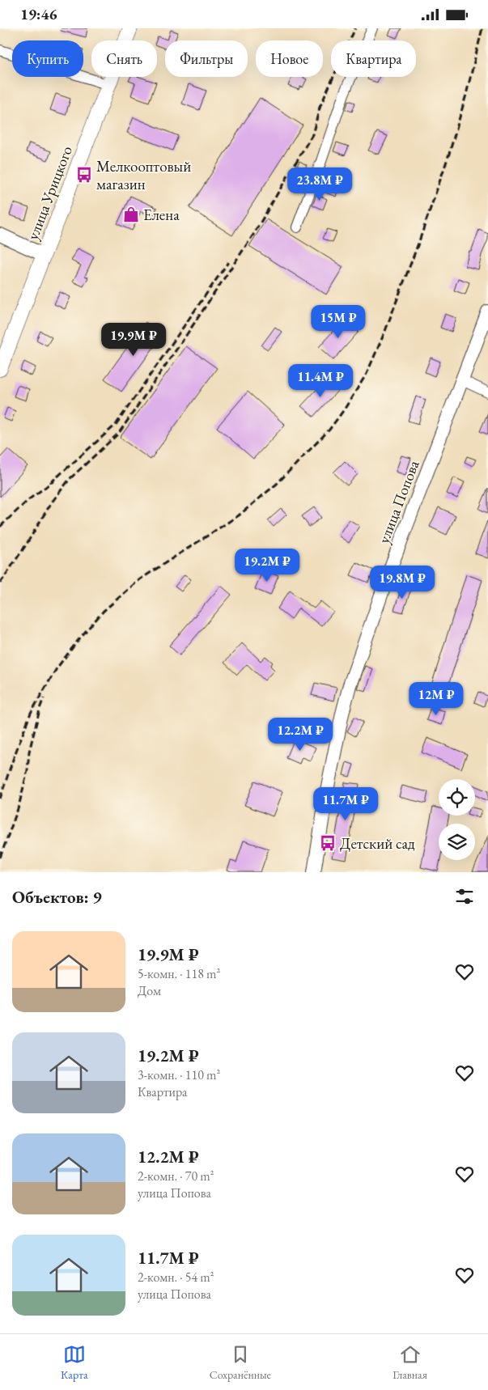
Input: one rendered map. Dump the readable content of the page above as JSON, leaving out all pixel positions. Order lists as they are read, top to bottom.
{
  "streets": {
    "main road": ["улица Урицкого"],
    "street": ["улица Попова"]
  },
  "places": {
    "bus stop": ["Мелкооптовый магазин", "Детский сад"],
    "shop": ["Елена"]
  },
  "page": {
    "status": "19:46",
    "chip": [
      "Купить",
      "Снять",
      "Фильтры",
      "Новое",
      "Квартира"
    ],
    "price": [
      "23.8M ₽",
      "15M ₽",
      "19.9M ₽",
      "11.4M ₽",
      "19.2M ₽",
      "19.8M ₽",
      "12M ₽",
      "12.2M ₽",
      "11.7M ₽"
    ],
    "heading": "Объектов: 9",
    "list": [
      {
        "name": "19.9M ₽",
        "note": "5-комн. · 118 m² · Дом"
      },
      {
        "name": "19.2M ₽",
        "note": "3-комн. · 110 m² · Квартира"
      },
      {
        "name": "12.2M ₽",
        "note": "2-комн. · 70 m² · улица Попова"
      },
      {
        "name": "11.7M ₽",
        "note": "2-комн. · 54 m² · улица Попова"
      }
    ],
    "tabs": ["Карта", "Сохранённые", "Главная"]
  }
}
